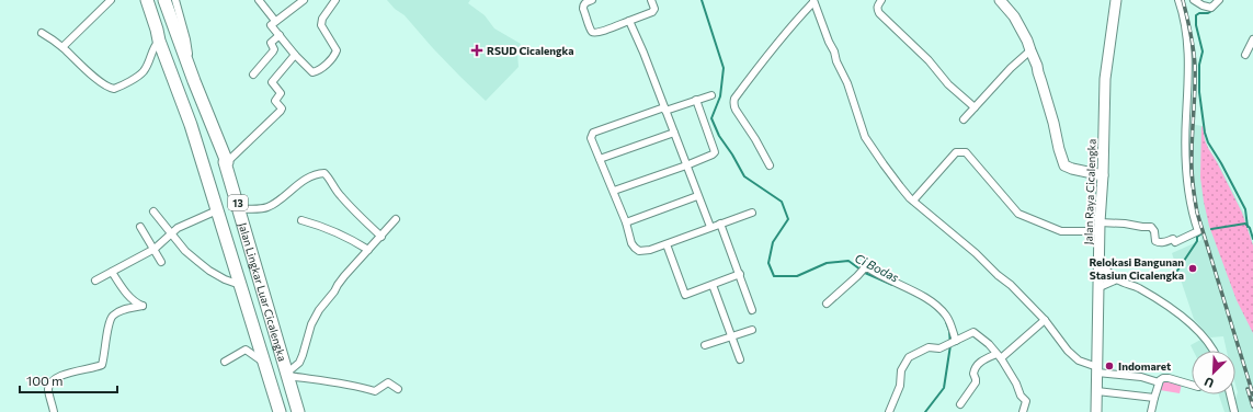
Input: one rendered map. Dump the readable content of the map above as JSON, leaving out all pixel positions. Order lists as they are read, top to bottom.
{
  "streets": {
    "highway": ["13", "Jalan Lingkar Luar Cicalengka"],
    "main road": ["Jalan Raya Cicalengka"]
  },
  "water": ["Ci Bodas"],
  "places": {
    "health": ["RSUD Cicalengka"],
    "other": ["Relokasi Bangunan Stasiun Cicalengka", "Indomaret"]
  },
  "scale_bar": "100 m",
  "north": "bottom left"
}
